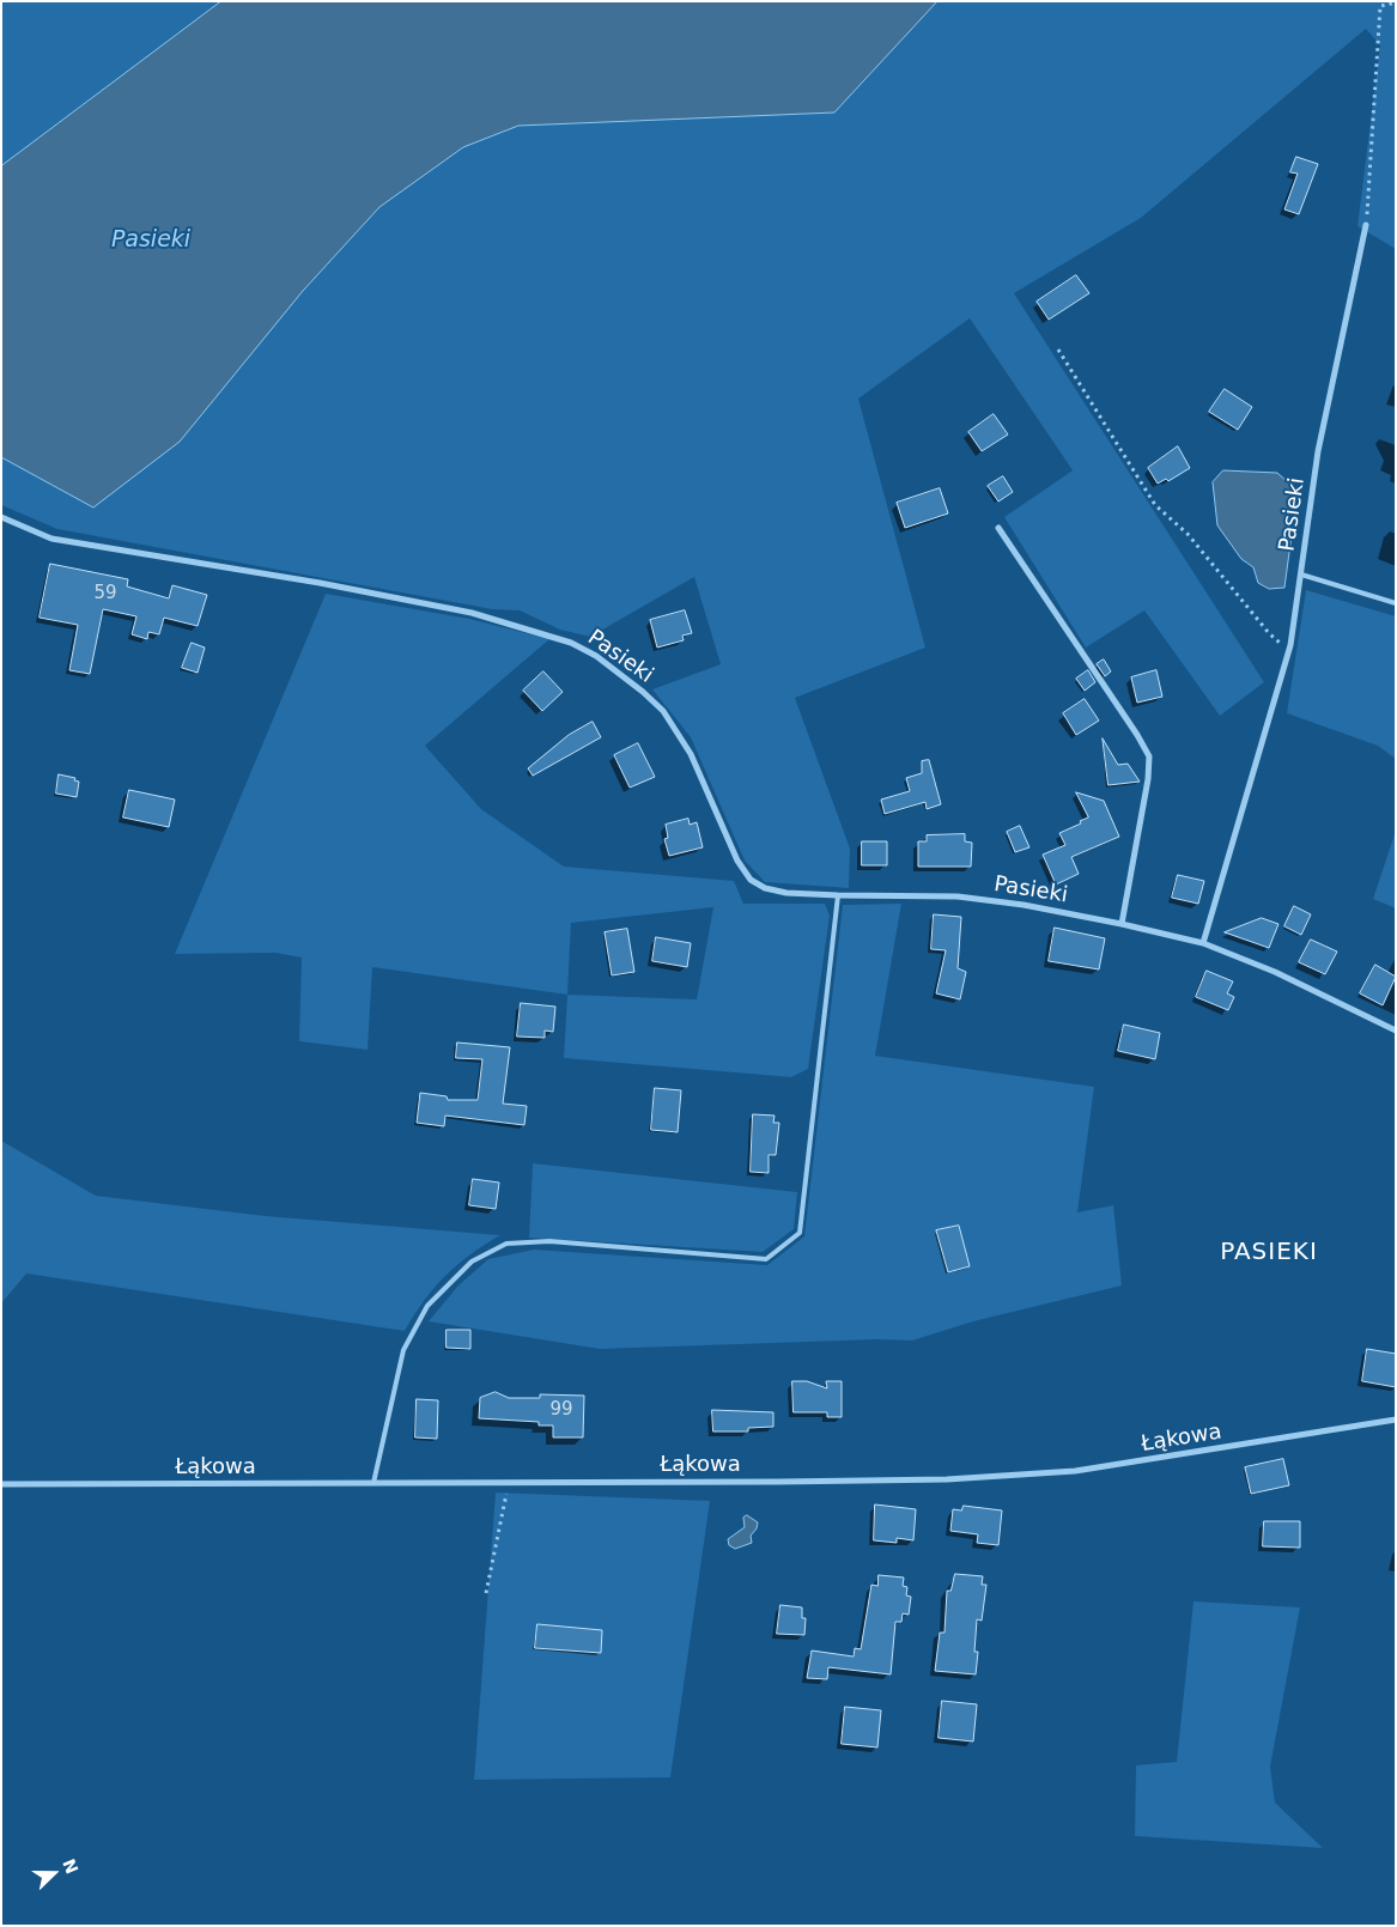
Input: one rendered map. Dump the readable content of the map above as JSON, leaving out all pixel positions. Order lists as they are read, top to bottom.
{
  "streets": {
    "street": ["Pasieki", "Łąkowa"]
  },
  "districts": ["PASIEKI"],
  "water": ["Pasieki"],
  "house_numbers": ["59", "99"],
  "north": "right"
}
